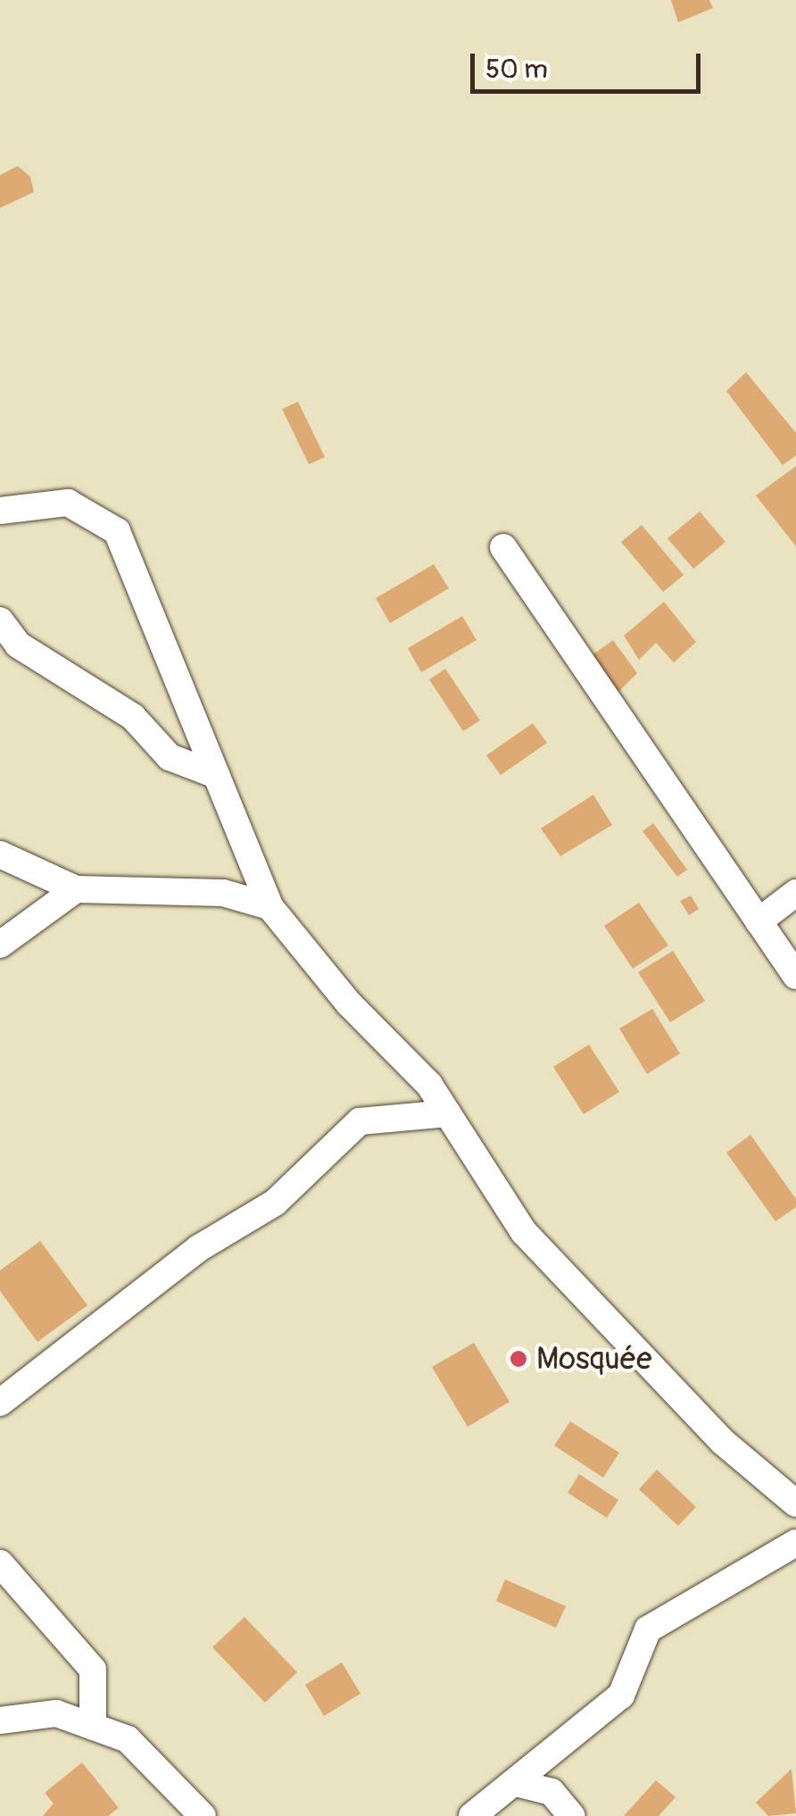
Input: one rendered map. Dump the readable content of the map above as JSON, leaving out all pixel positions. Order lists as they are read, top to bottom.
{
  "places": ["Mosquée"],
  "scale_bar": "50 m"
}
